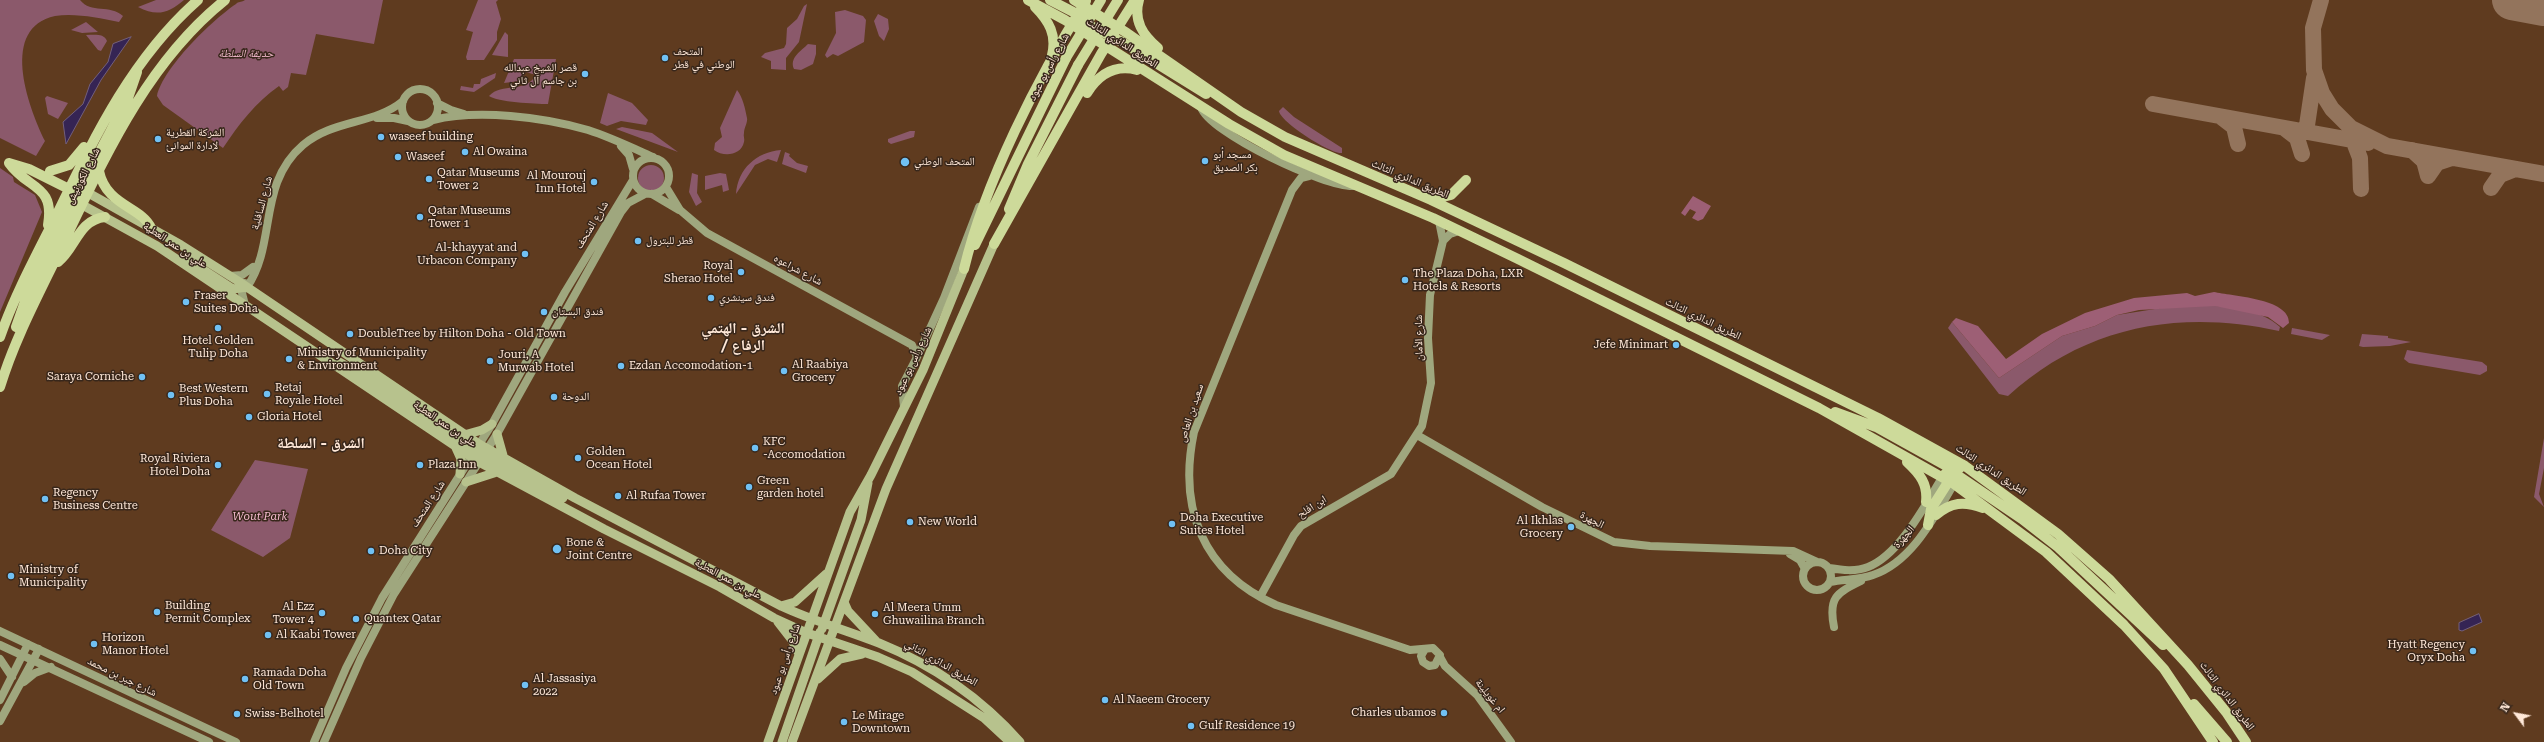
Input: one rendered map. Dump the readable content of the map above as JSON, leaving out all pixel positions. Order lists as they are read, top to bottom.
{
  "streets": {
    "highway": ["الطريق الدائري الثالث", "شارع رأس بو عبود", "شارع الكورنيش"],
    "main road": ["علي بن عمر العطية", "الطريق الدائري الثاني"],
    "street": [
      "شارع السافلية",
      "شارع المتحف",
      "شارع شراعوه",
      "شارع الأمان",
      "سعيد بن العاص",
      "ابن افلح",
      "الجهرة",
      "شارع جبر بن محمد",
      "ام غويلينة"
    ]
  },
  "crossings": [
    ["الطريق الدائري الثالث", "شارع الأمان"],
    ["الطريق الدائري الثالث", "سعيد بن العاص"],
    ["الطريق الدائري الثالث", "الجهرة"],
    ["شارع رأس بو عبود", "علي بن عمر العطية"],
    ["شارع رأس بو عبود", "الطريق الدائري الثاني"],
    ["شارع الكورنيش", "علي بن عمر العطية"],
    ["شارع السافلية", "علي بن عمر العطية"],
    ["شارع المتحف", "علي بن عمر العطية"],
    ["شارع المتحف", "شارع شراعوه"],
    ["علي بن عمر العطية", "الطريق الدائري الثاني"],
    ["شارع الأمان", "ابن افلح"],
    ["شارع الأمان", "الجهرة"],
    ["سعيد بن العاص", "ابن افلح"],
    ["سعيد بن العاص", "ام غويلينة"]
  ],
  "districts": ["الشرق - الهتمي / الرفاع", "الشرق - السلطة"],
  "parks": ["حديقة السلطة", "Wout Park"],
  "places": [
    "المتحف الوطني في قطر",
    "قصر الشيخ عبدالله بن جاسم آل ثاني",
    "waseef building",
    "الشركة القطرية لإدارة الموانئ",
    "Al Owaina",
    "Waseef",
    "مسجد أبو بكر الصديق",
    "المتحف الوطني",
    "Qatar Museums Tower 2",
    "Al Mourouj Inn Hotel",
    "Qatar Museums Tower 1",
    "قطر للبترول",
    "Al-khayyat and Urbacon Company",
    "Royal Sherao Hotel",
    "The Plaza Doha, LXR Hotels & Resorts",
    "فندق سينشري",
    "Fraser Suites Doha",
    "فندق البستان",
    "Hotel Golden Tulip Doha",
    "DoubleTree by Hilton Doha - Old Town",
    "Jefe Minimart",
    "Ministry of Municipality & Environment",
    "Jouri, A Murwab Hotel",
    "Ezdan Accomodation-1",
    "Al Raabiya Grocery",
    "Saraya Corniche",
    "Retaj Royale Hotel",
    "Best Western Plus Doha",
    "الدوحة",
    "Gloria Hotel",
    "KFC -Accomodation",
    "Golden Ocean Hotel",
    "Royal Riviera Hotel Doha",
    "Plaza Inn",
    "Green garden hotel",
    "Al Rufaa Tower",
    "Regency Business Centre",
    "New World",
    "Doha Executive Suites Hotel",
    "Al Ikhlas Grocery",
    "Bone & Joint Centre",
    "Doha City",
    "Ministry of Municipality",
    "Building Permit Complex",
    "Al Ezz Tower 4",
    "Al Meera Umm Ghuwailina Branch",
    "Quantex Qatar",
    "Al Kaabi Tower",
    "Horizon Manor Hotel",
    "Hyatt Regency Oryx Doha",
    "Ramada Doha Old Town",
    "Al Jassasiya 2022",
    "Al Naeem Grocery",
    "Charles ubamos",
    "Swiss-Belhotel",
    "Le Mirage Downtown",
    "Gulf Residence 19"
  ],
  "north": "top left"
}
